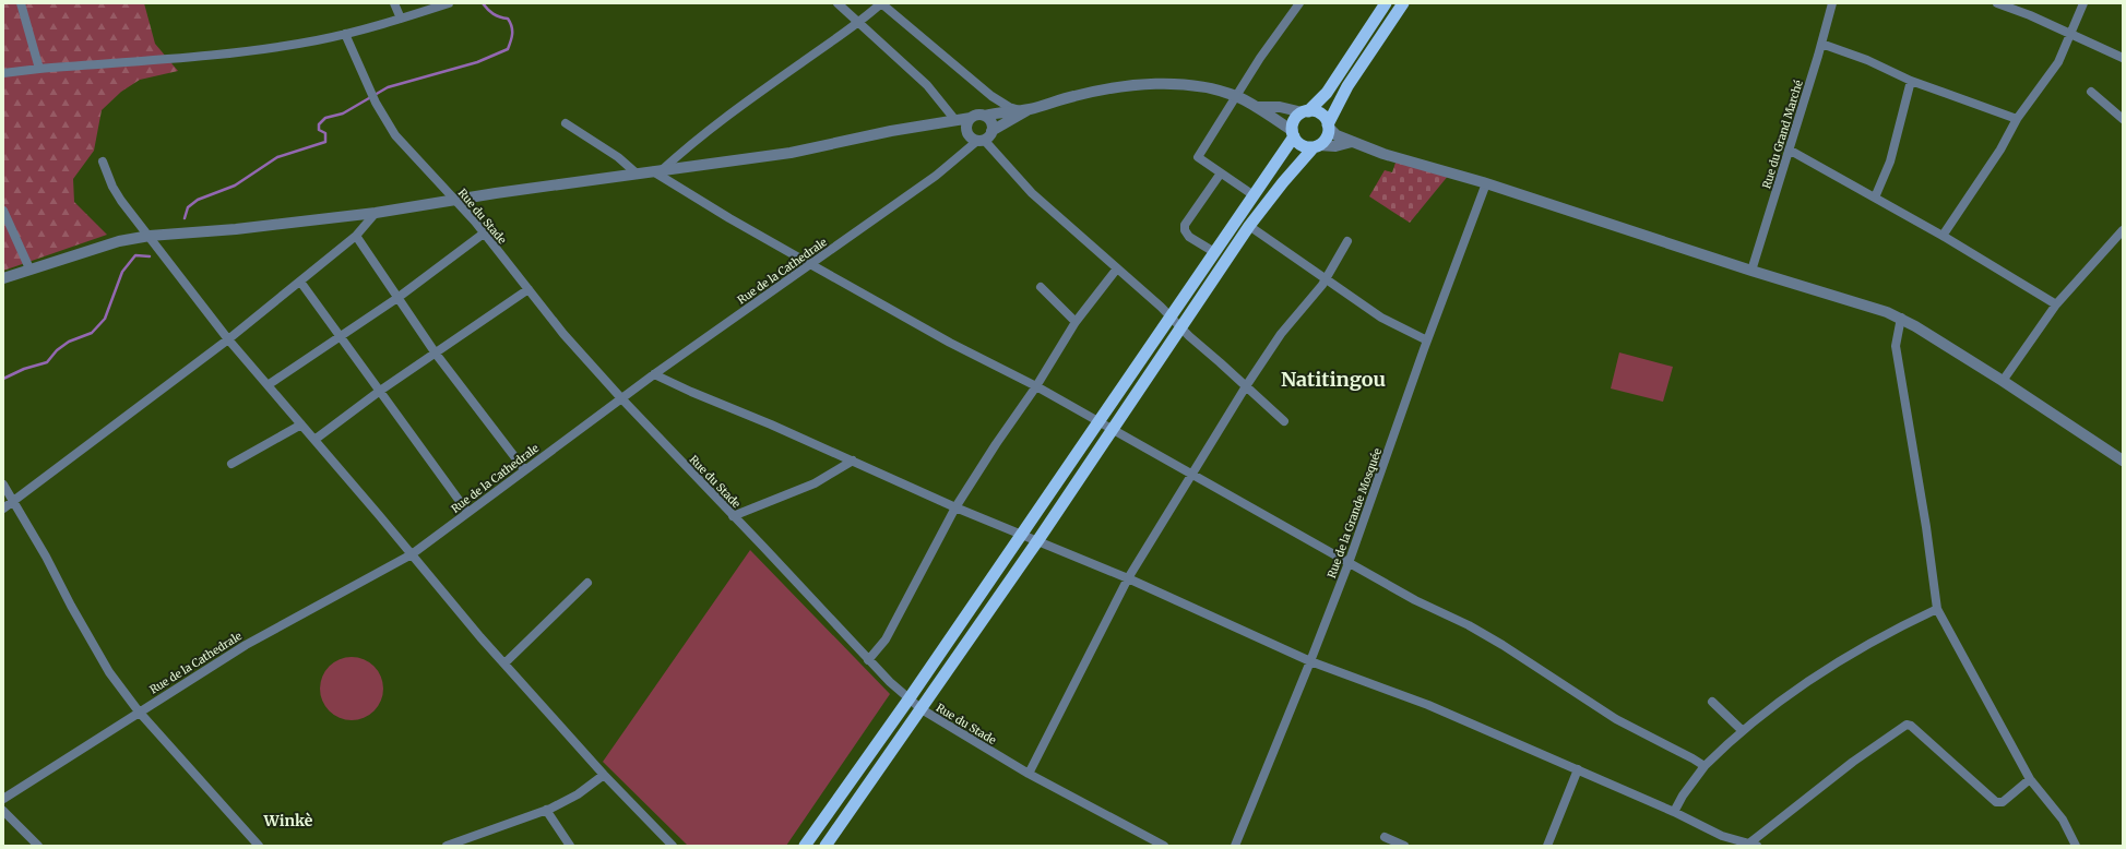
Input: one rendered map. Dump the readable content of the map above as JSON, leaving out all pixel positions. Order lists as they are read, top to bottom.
{
  "streets": {
    "street": [
      "Rue du Grand Marché",
      "Rue du Stade",
      "Rue de la Cathedrale",
      "Rue de la Grande Mosquée"
    ]
  },
  "crossings": [
    ["Rue du Stade", "Rue de la Cathedrale"]
  ],
  "districts": ["Natitingou", "Winkè"]
}
